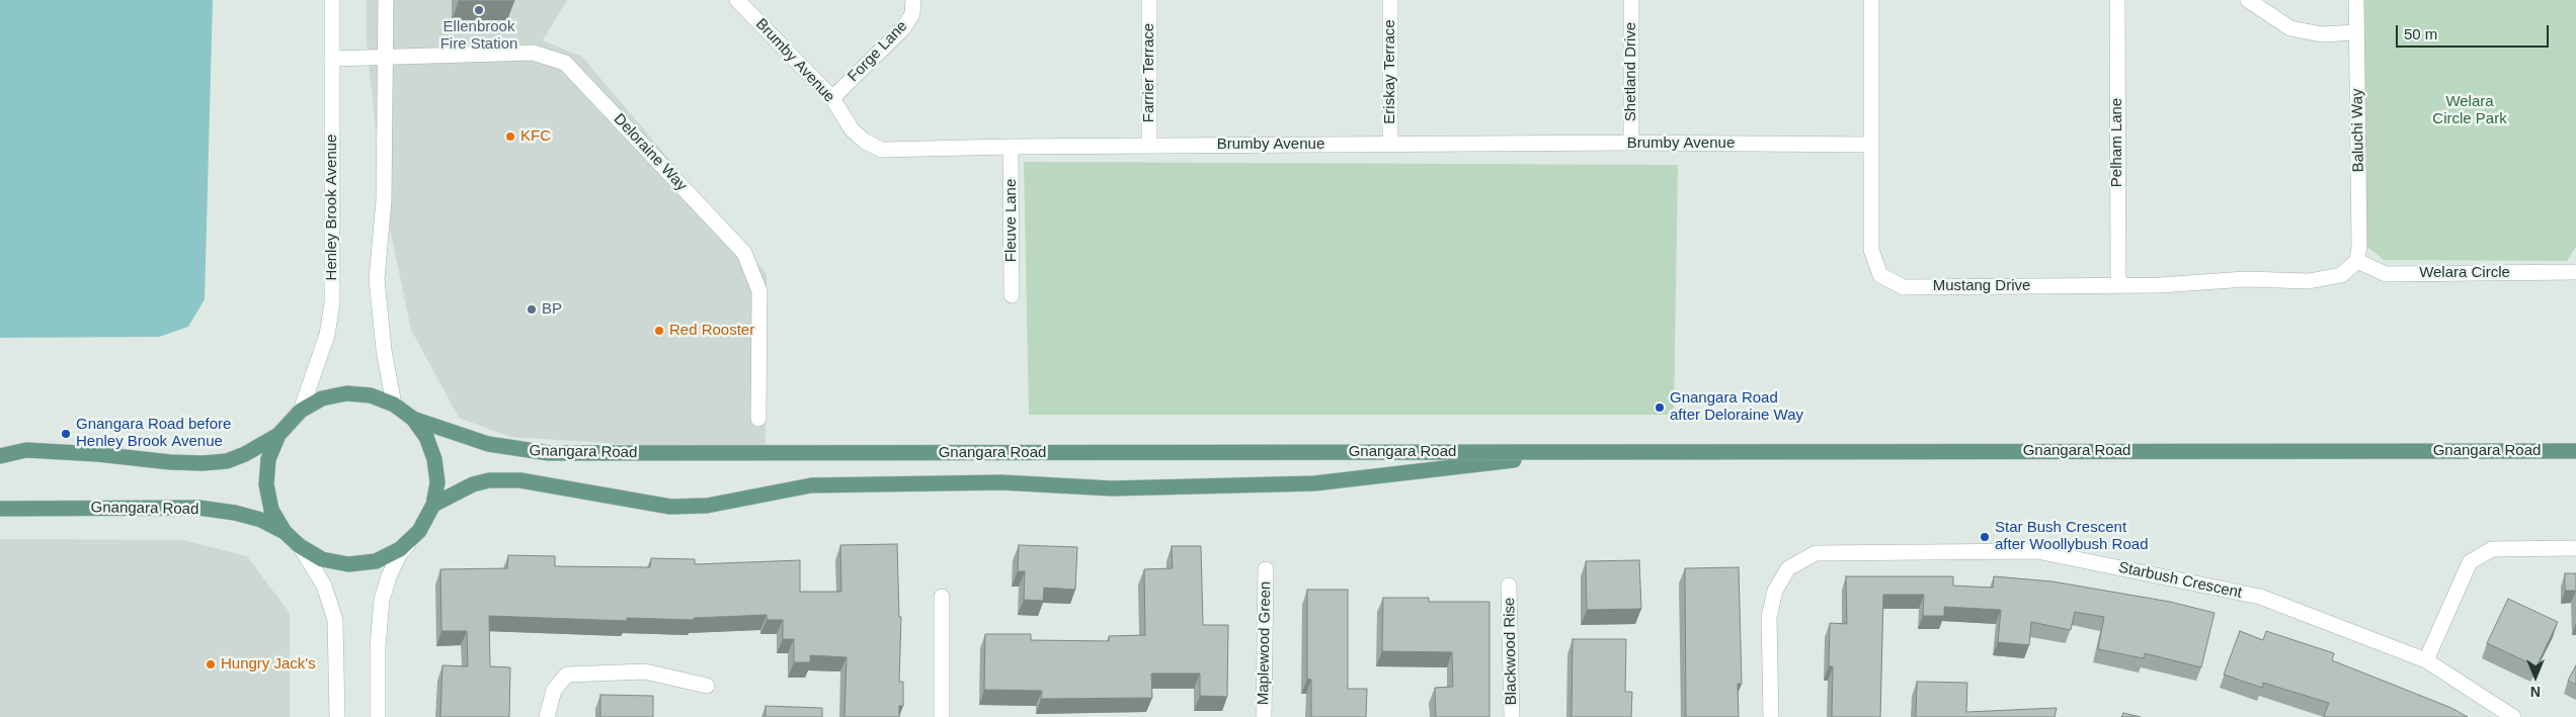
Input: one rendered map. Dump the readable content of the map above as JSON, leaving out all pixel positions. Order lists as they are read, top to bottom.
{
  "streets": {
    "main road": ["Gnangara Road"],
    "street": [
      "Forge Lane",
      "Brumby Avenue",
      "Eriskay Terrace",
      "Shetland Drive",
      "Farrier Terrace",
      "Baluchi Way",
      "Pelham Lane",
      "Deloraine Way",
      "Henley Brook Avenue",
      "Fleuve Lane",
      "Welara Circle",
      "Mustang Drive",
      "Starbush Crescent",
      "Maplewood Green",
      "Blackwood Rise"
    ]
  },
  "crossings": [
    ["Forge Lane", "Brumby Avenue"],
    ["Brumby Avenue", "Eriskay Terrace"],
    ["Brumby Avenue", "Shetland Drive"],
    ["Brumby Avenue", "Farrier Terrace"],
    ["Brumby Avenue", "Fleuve Lane"],
    ["Brumby Avenue", "Mustang Drive"],
    ["Baluchi Way", "Welara Circle"],
    ["Baluchi Way", "Mustang Drive"],
    ["Pelham Lane", "Mustang Drive"],
    ["Deloraine Way", "Henley Brook Avenue"],
    ["Henley Brook Avenue", "Gnangara Road"],
    ["Welara Circle", "Mustang Drive"]
  ],
  "parks": ["Welara Circle Park"],
  "places": [
    "Ellenbrook Fire Station",
    "KFC",
    "BP",
    "Red Rooster",
    "Gnangara Road after Deloraine Way",
    "Gnangara Road before Henley Brook Avenue",
    "Star Bush Crescent after Woollybush Road",
    "Hungry Jack's"
  ],
  "scale_bar": "50 m",
  "north": "bottom"
}
